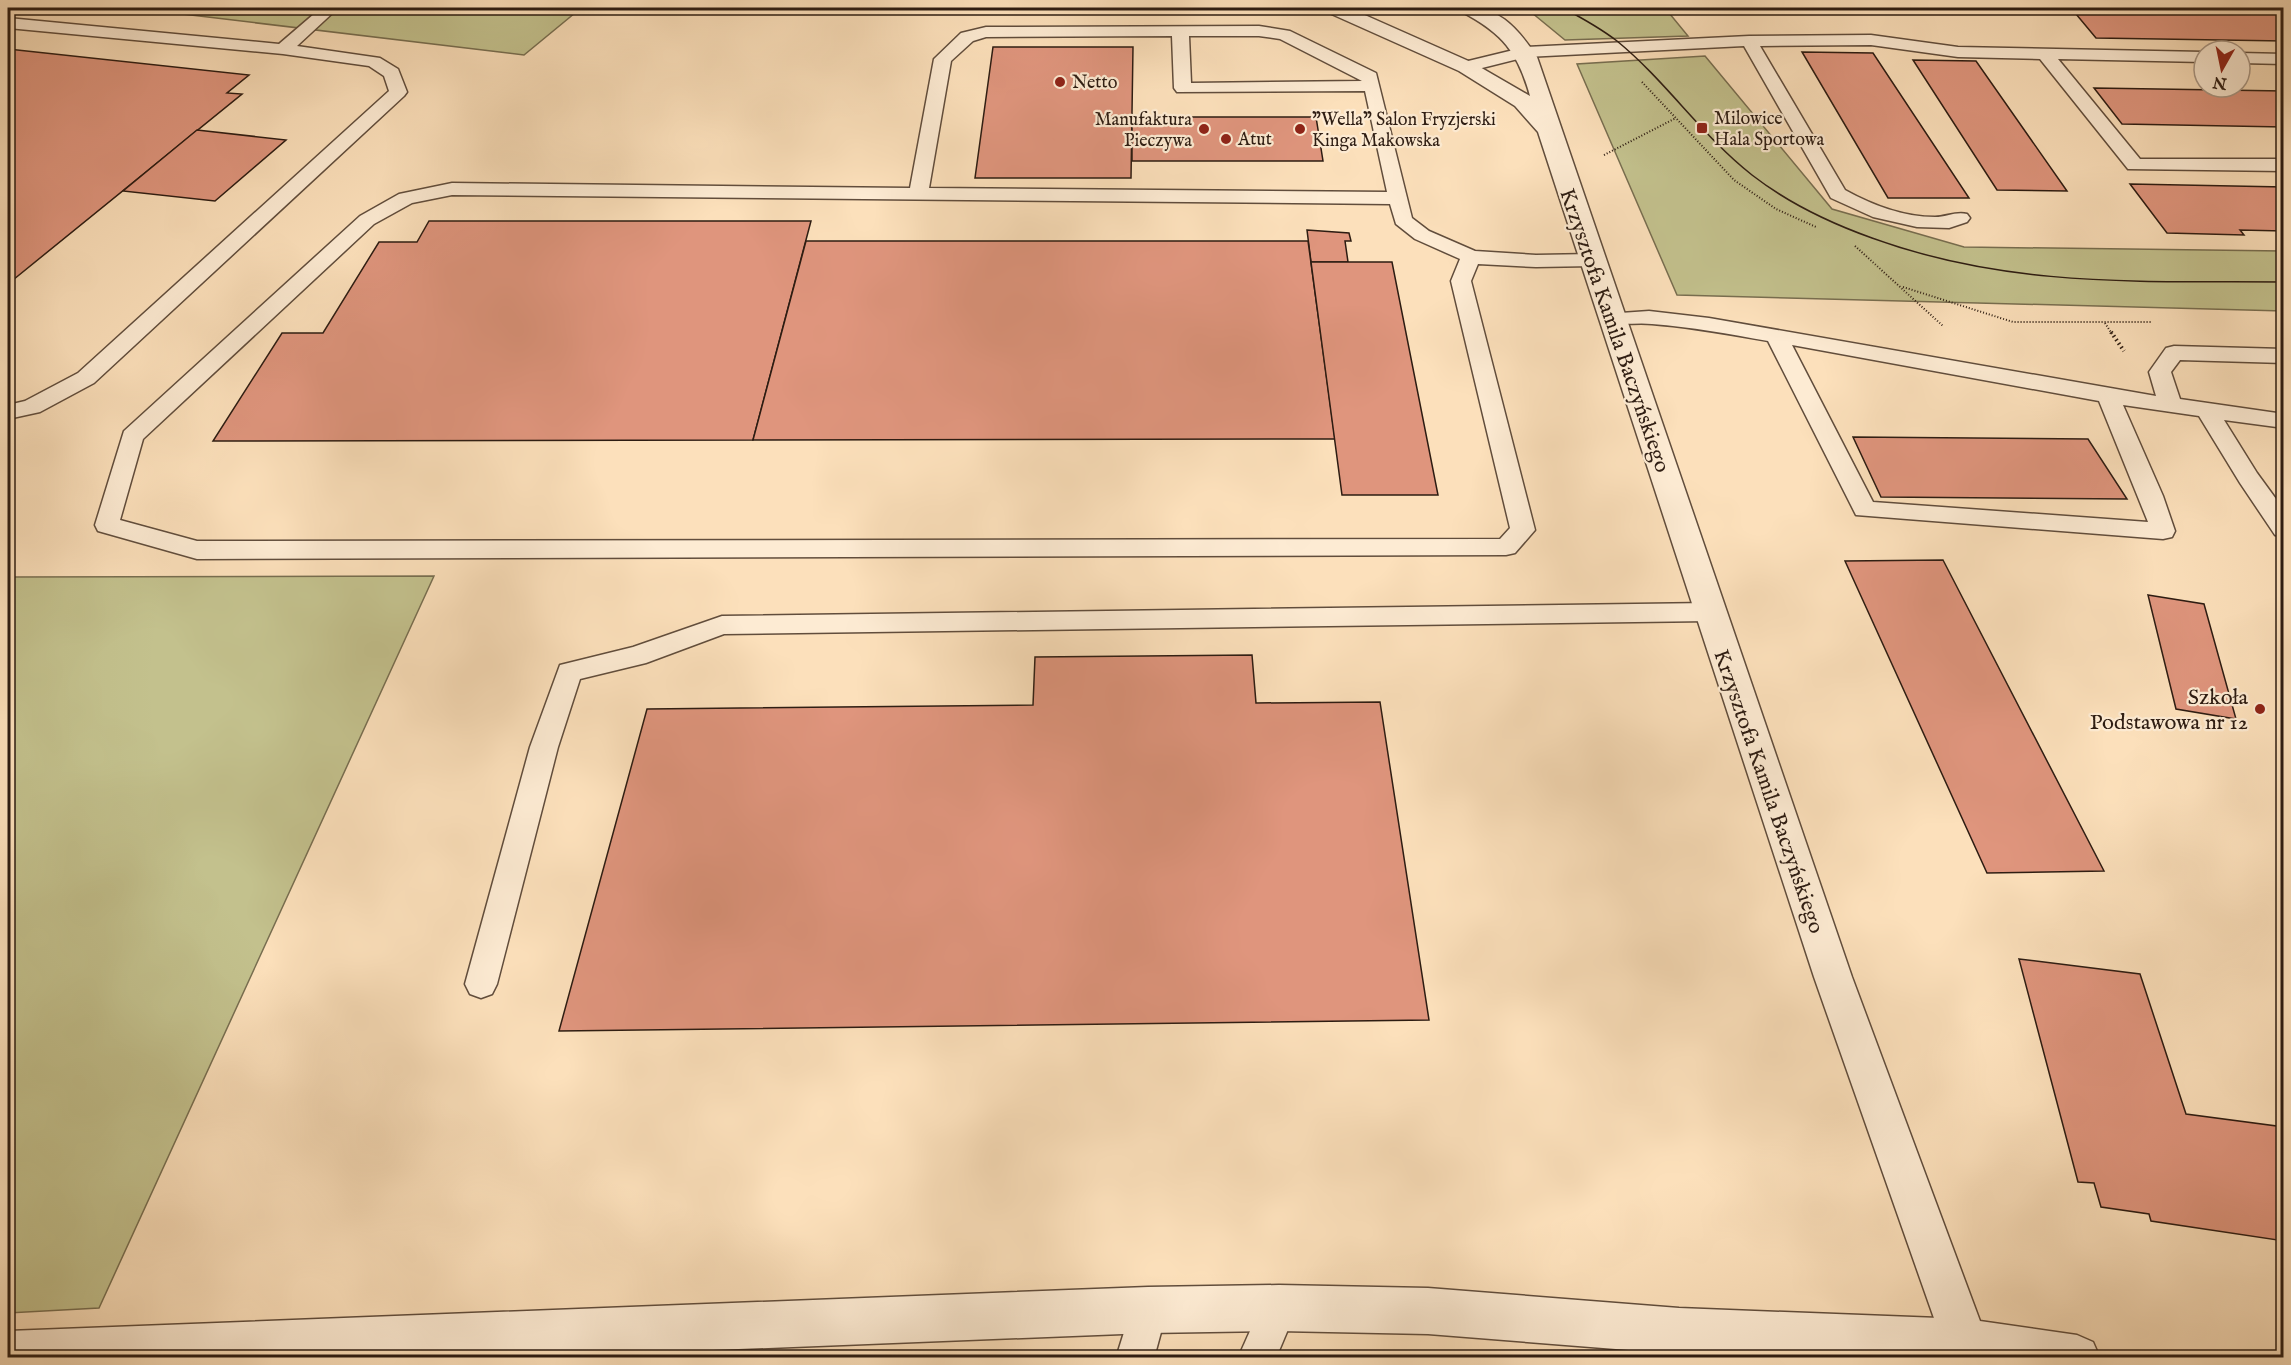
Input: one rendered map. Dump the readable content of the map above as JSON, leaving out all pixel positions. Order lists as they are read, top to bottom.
{
  "streets": {
    "street": ["Krzysztofa Kamila Baczyńskiego"]
  },
  "places": {
    "other": [
      "Netto",
      "Manufaktura Pieczywa",
      "\"Wella\" Salon Fryzjerski Kinga Makowska",
      "Atut",
      "Szkoła Podstawowa nr 12"
    ],
    "transit": ["Milowice Hala Sportowa"]
  },
  "north": "bottom"
}
